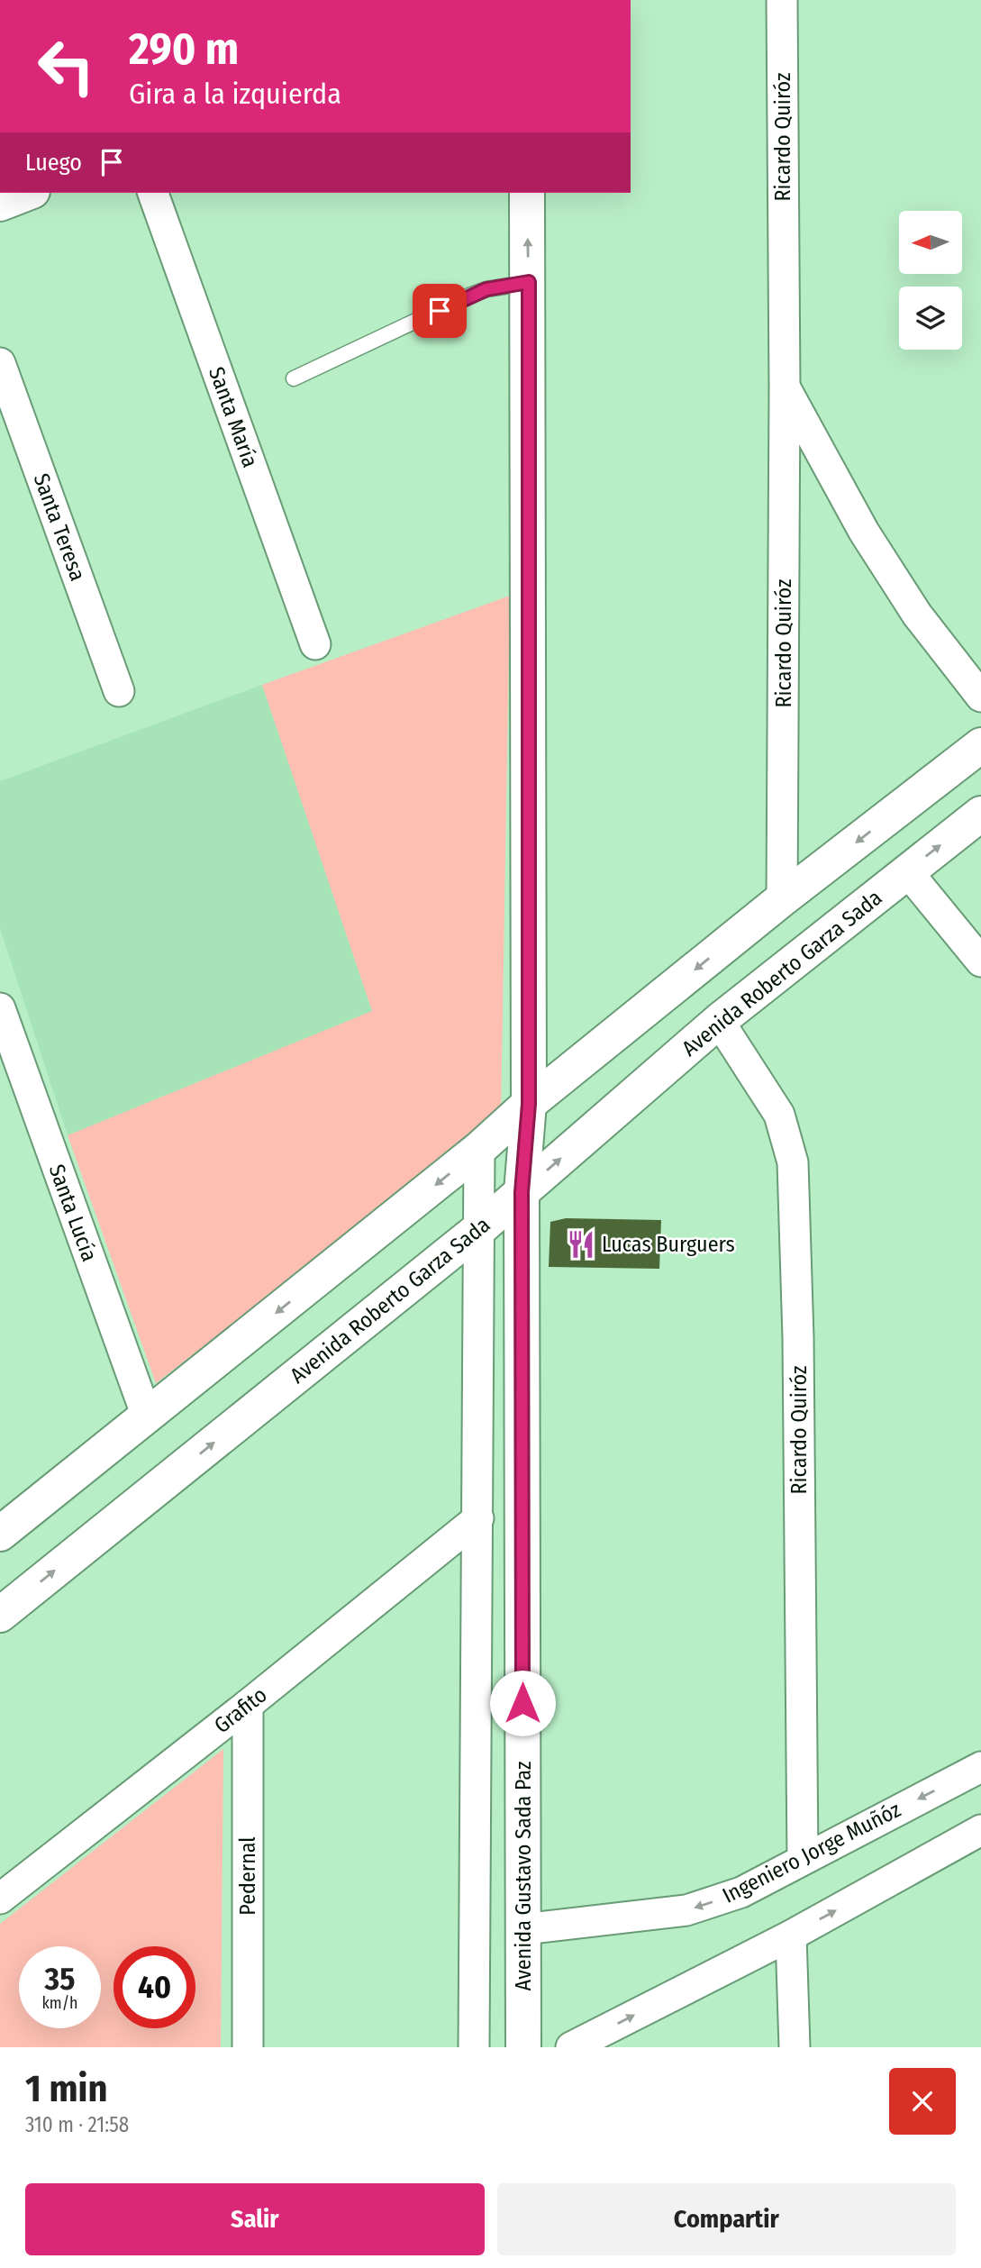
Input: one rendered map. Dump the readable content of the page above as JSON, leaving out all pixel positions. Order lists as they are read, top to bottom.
{
  "streets": {
    "street": [
      "Ricardo Quiróz",
      "Santa María",
      "Santa Teresa",
      "Avenida Roberto Garza Sada",
      "Santa Lucía",
      "Grafito",
      "Ingeniero Jorge Muñóz",
      "Pedernal",
      "Avenida Gustavo Sada Paz"
    ]
  },
  "crossings": [
    ["Ricardo Quiróz", "Avenida Roberto Garza Sada"],
    ["Ricardo Quiróz", "Ingeniero Jorge Muñóz"],
    ["Avenida Roberto Garza Sada", "Avenida Gustavo Sada Paz"],
    ["Grafito", "Pedernal"],
    ["Ingeniero Jorge Muñóz", "Avenida Gustavo Sada Paz"]
  ],
  "places": {
    "restaurant": ["Lucas Burguers"]
  },
  "north": "left",
  "page": {
    "turn": ["290 m", "Gira a la izquierda"],
    "then": "Luego",
    "speed": "35 km/h",
    "limit": "40",
    "heading": ["1 min", "310 m · 21:58"],
    "buttons": ["Salir", "Compartir"]
  }
}
